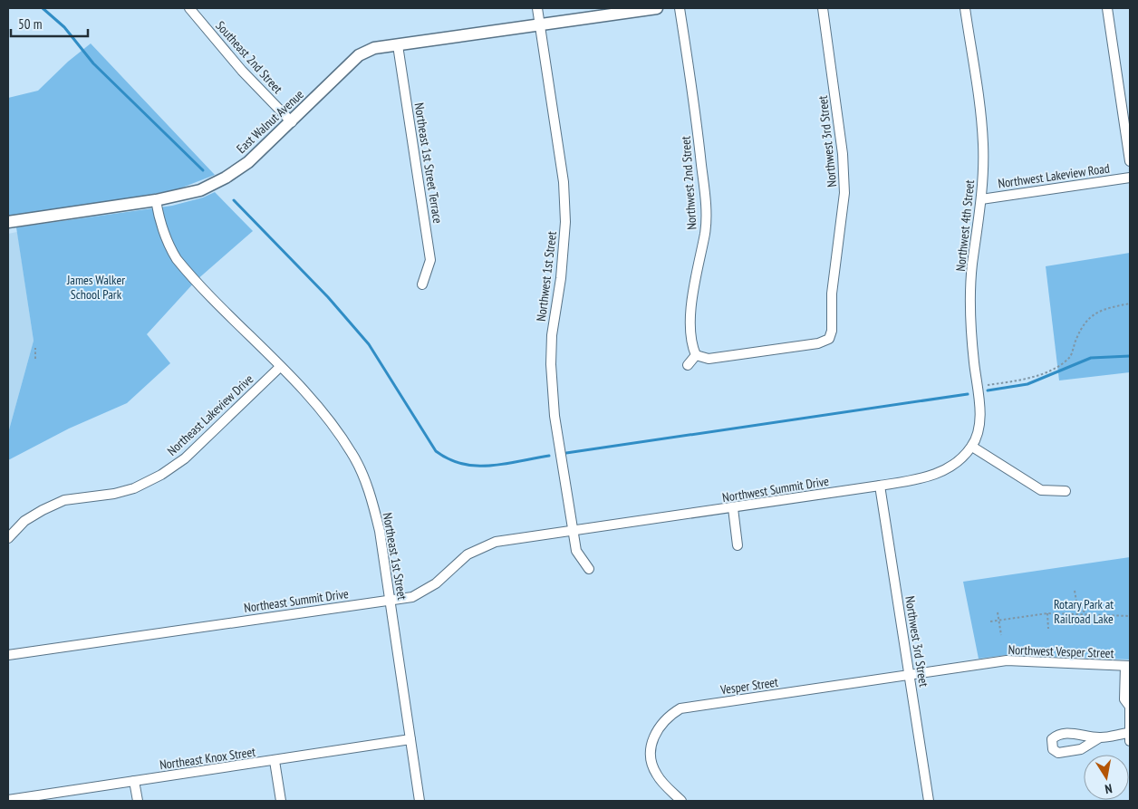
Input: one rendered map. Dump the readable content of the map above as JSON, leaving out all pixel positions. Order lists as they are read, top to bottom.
{
  "streets": {
    "street": [
      "Southeast 2nd Street",
      "East Walnut Avenue",
      "Northwest 3rd Street",
      "Northeast 1st Street Terrace",
      "Northwest Lakeview Road",
      "Northwest 2nd Street",
      "Northwest 4th Street",
      "Northwest 1st Street",
      "Northeast Lakeview Drive",
      "Northwest Summit Drive",
      "Northeast 1st Street",
      "Northeast Summit Drive",
      "Northwest Vesper Street",
      "Vesper Street",
      "Northeast Knox Street"
    ]
  },
  "crossings": [
    ["Southeast 2nd Street", "East Walnut Avenue"],
    ["East Walnut Avenue", "Northeast 1st Street Terrace"],
    ["East Walnut Avenue", "Northwest 1st Street"],
    ["East Walnut Avenue", "Northeast 1st Street"],
    ["Northwest 3rd Street", "Northwest 2nd Street"],
    ["Northwest 3rd Street", "Northwest Summit Drive"],
    ["Northwest 3rd Street", "Northwest Vesper Street"],
    ["Northwest 3rd Street", "Vesper Street"],
    ["Northwest Lakeview Road", "Northwest 4th Street"],
    ["Northwest 4th Street", "Northwest Summit Drive"],
    ["Northwest 1st Street", "Northwest Summit Drive"],
    ["Northwest 1st Street", "Northeast Summit Drive"],
    ["Northeast Lakeview Drive", "Northeast 1st Street"],
    ["Northwest Summit Drive", "Northeast Summit Drive"],
    ["Northeast 1st Street", "Northeast Summit Drive"],
    ["Northeast 1st Street", "Northeast Knox Street"],
    ["Northwest Vesper Street", "Vesper Street"]
  ],
  "parks": ["James Walker School Park", "Rotary Park at Railroad Lake"],
  "scale_bar": "50 m",
  "north": "bottom"
}
